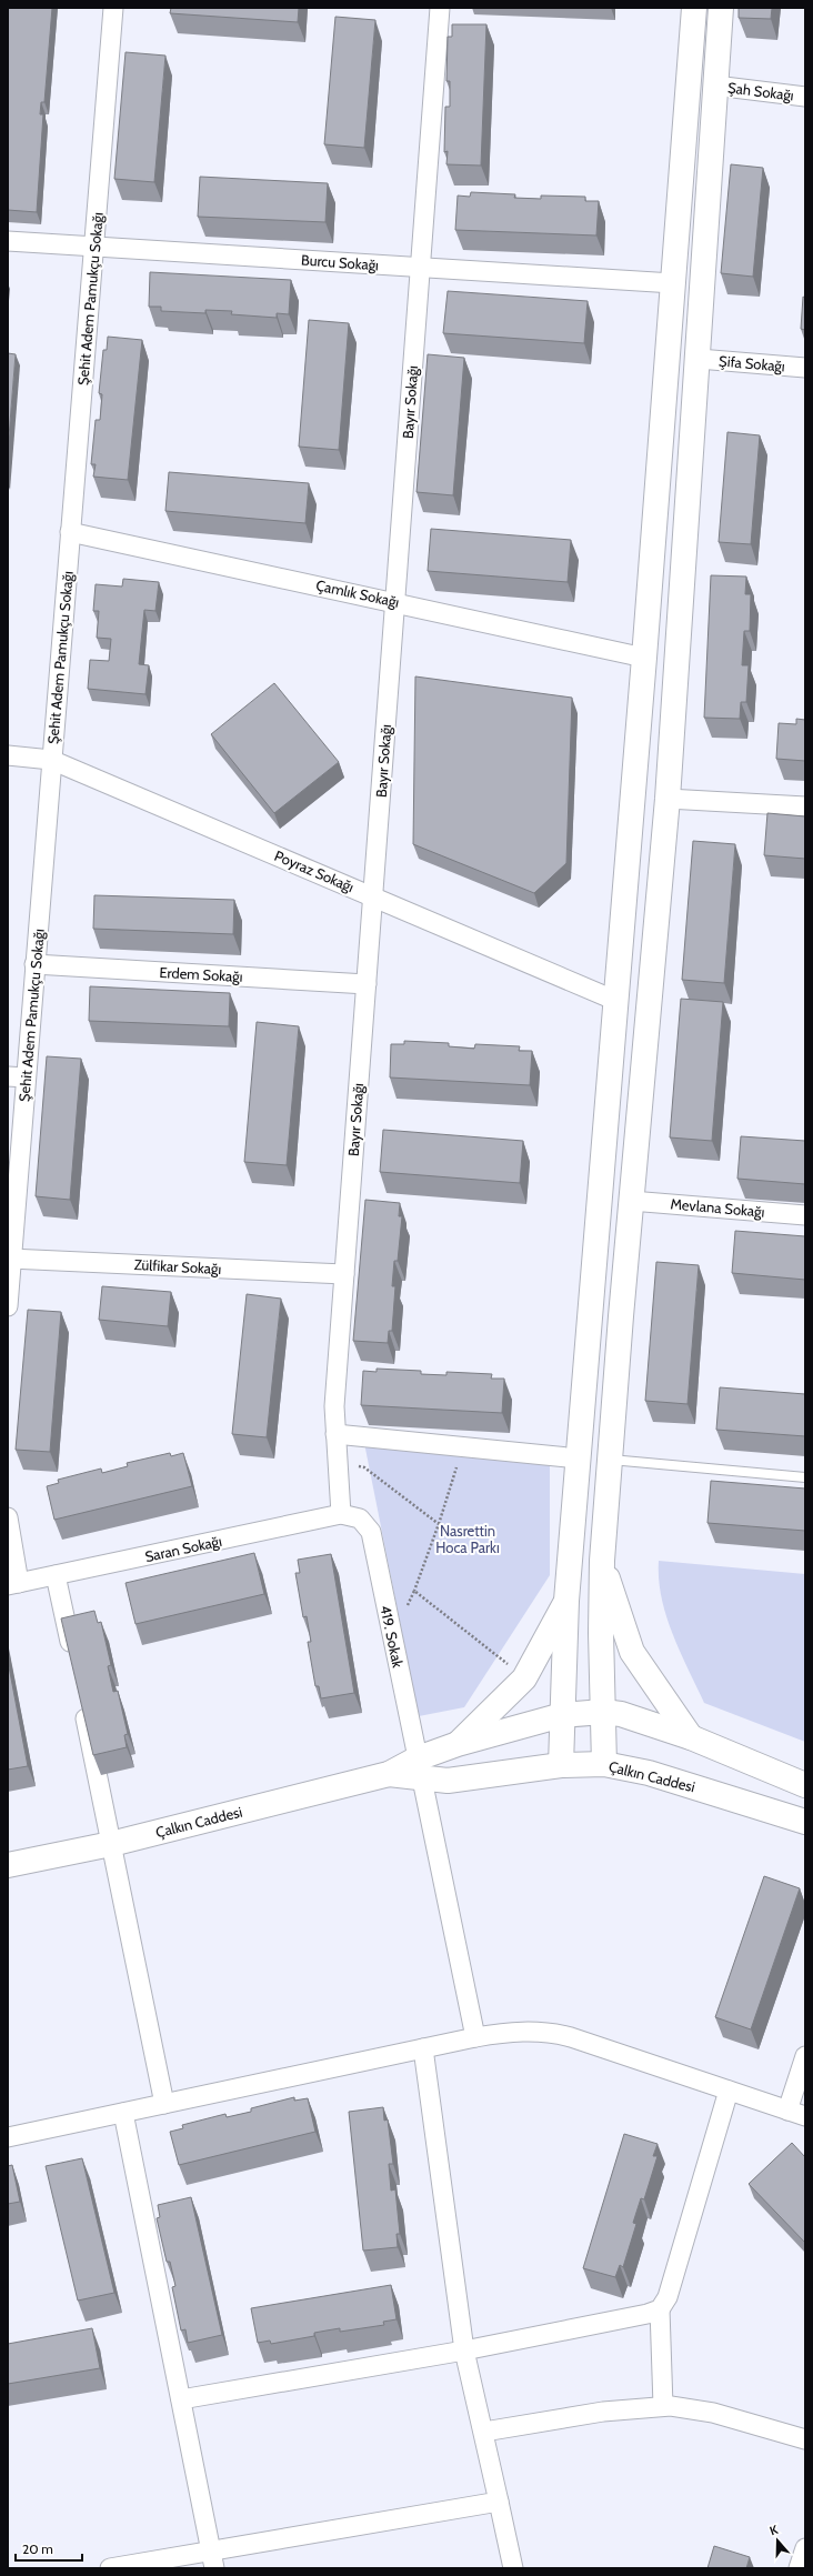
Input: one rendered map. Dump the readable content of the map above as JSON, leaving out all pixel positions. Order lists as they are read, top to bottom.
{
  "streets": {
    "main road": ["Çalkın Caddesi"],
    "street": [
      "Şah Sokağı",
      "Burcu Sokağı",
      "Şehit Adem Pamukçu Sokağı",
      "Şifa Sokağı",
      "Bayır Sokağı",
      "Çamlık Sokağı",
      "Poyraz Sokağı",
      "Erdem Sokağı",
      "Mevlana Sokağı",
      "Zülfikar Sokağı",
      "Saran Sokağı",
      "419. Sokak"
    ]
  },
  "crossings": [
    ["Burcu Sokağı", "Şehit Adem Pamukçu Sokağı"],
    ["Burcu Sokağı", "Bayır Sokağı"],
    ["Şehit Adem Pamukçu Sokağı", "Çamlık Sokağı"],
    ["Şehit Adem Pamukçu Sokağı", "Poyraz Sokağı"],
    ["Şehit Adem Pamukçu Sokağı", "Erdem Sokağı"],
    ["Şehit Adem Pamukçu Sokağı", "Zülfikar Sokağı"],
    ["Bayır Sokağı", "Çamlık Sokağı"],
    ["Bayır Sokağı", "Poyraz Sokağı"],
    ["Bayır Sokağı", "Erdem Sokağı"],
    ["Bayır Sokağı", "Zülfikar Sokağı"],
    ["Bayır Sokağı", "Saran Sokağı"],
    ["Saran Sokağı", "419. Sokak"],
    ["419. Sokak", "Çalkın Caddesi"]
  ],
  "parks": ["Nasrettin Hoca Parkı"],
  "scale_bar": "20 m",
  "north": "top"
}
